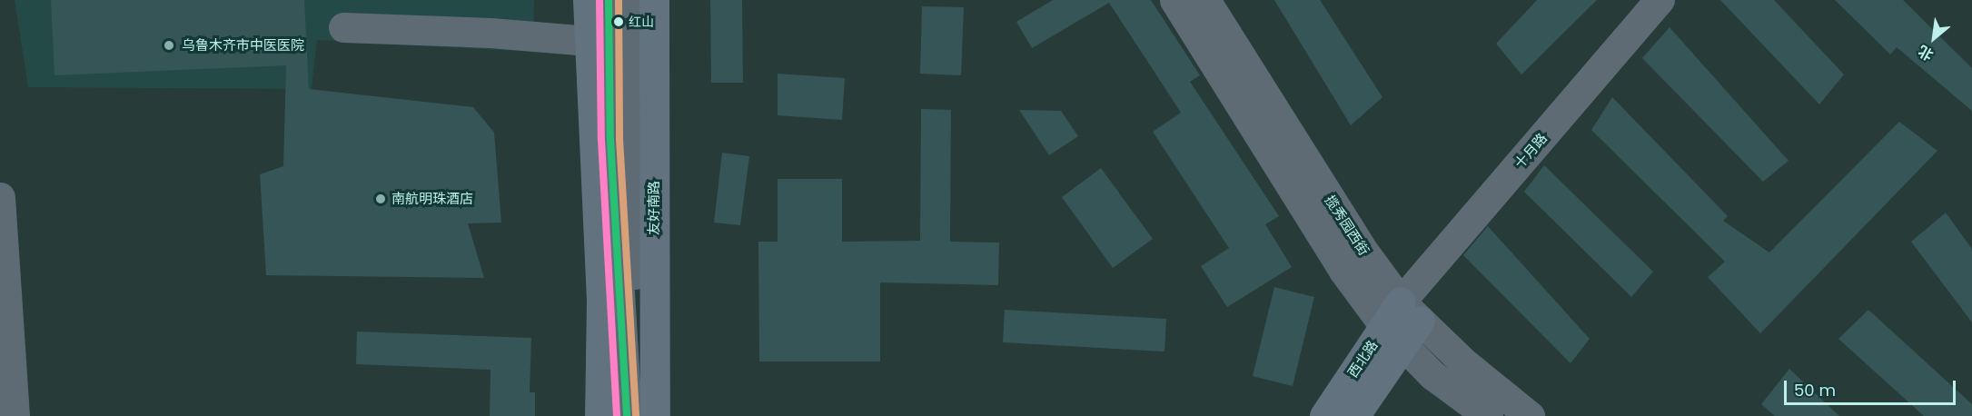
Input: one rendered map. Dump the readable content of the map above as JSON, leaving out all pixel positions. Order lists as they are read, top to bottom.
{
  "streets": {
    "main road": ["友好南路", "西北路"],
    "street": ["十月路", "揽秀园西街"]
  },
  "crossings": [
    ["十月路", "揽秀园西街"],
    ["十月路", "西北路"],
    ["揽秀园西街", "西北路"]
  ],
  "places": ["红山", "乌鲁木齐市中医医院", "南航明珠酒店"],
  "scale_bar": "50 m",
  "north": "bottom left"
}
